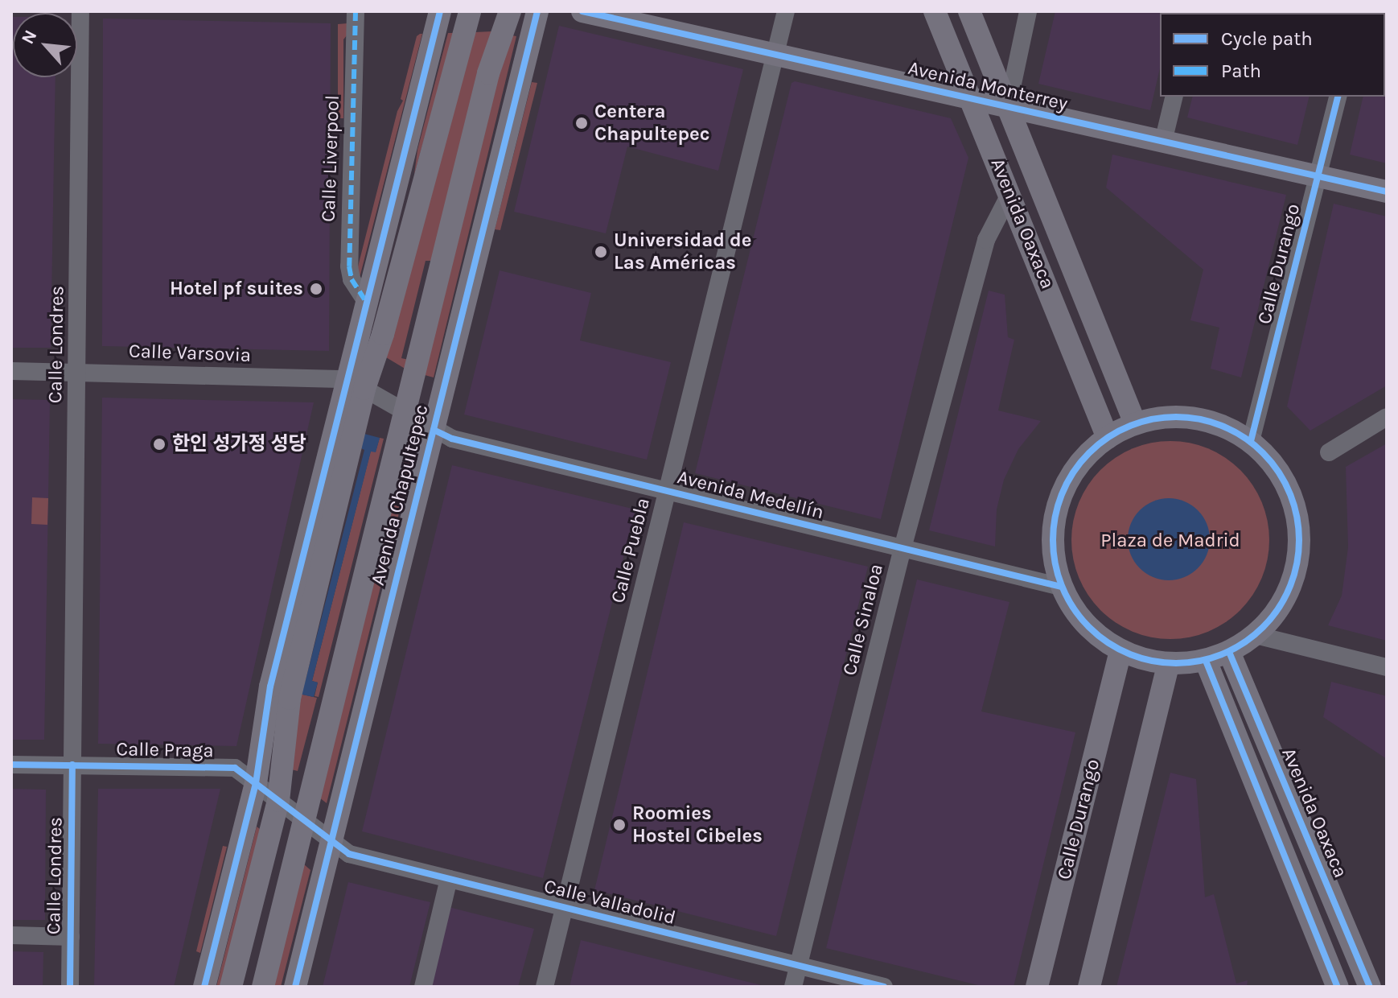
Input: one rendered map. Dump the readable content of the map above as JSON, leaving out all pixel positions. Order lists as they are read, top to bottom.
{
  "streets": {
    "main road": [
      "Avenida Monterrey",
      "Avenida Oaxaca",
      "Calle Durango",
      "Avenida Chapultepec"
    ],
    "street": [
      "Calle Liverpool",
      "Calle Londres",
      "Calle Varsovia",
      "Avenida Medellín",
      "Calle Puebla",
      "Calle Sinaloa",
      "Calle Praga",
      "Calle Valladolid"
    ]
  },
  "crossings": [
    ["Avenida Monterrey", "Avenida Oaxaca"],
    ["Avenida Monterrey", "Calle Durango"],
    ["Avenida Monterrey", "Calle Puebla"],
    ["Avenida Oaxaca", "Calle Sinaloa"],
    ["Calle Londres", "Calle Varsovia"],
    ["Calle Londres", "Calle Praga"],
    ["Calle Varsovia", "Avenida Medellín"],
    ["Avenida Chapultepec", "Avenida Medellín"],
    ["Avenida Chapultepec", "Calle Praga"],
    ["Avenida Chapultepec", "Calle Valladolid"],
    ["Avenida Medellín", "Calle Puebla"],
    ["Avenida Medellín", "Calle Sinaloa"],
    ["Calle Puebla", "Calle Valladolid"],
    ["Calle Sinaloa", "Calle Valladolid"],
    ["Calle Praga", "Calle Valladolid"]
  ],
  "parks": ["Plaza de Madrid"],
  "places": [
    "Centera Chapultepec",
    "Universidad de Las Américas",
    "Hotel pf suites",
    "한인 성가정 성당",
    "Roomies Hostel Cibeles"
  ],
  "legend": ["Cycle path", "Path"],
  "north": "top left"
}
